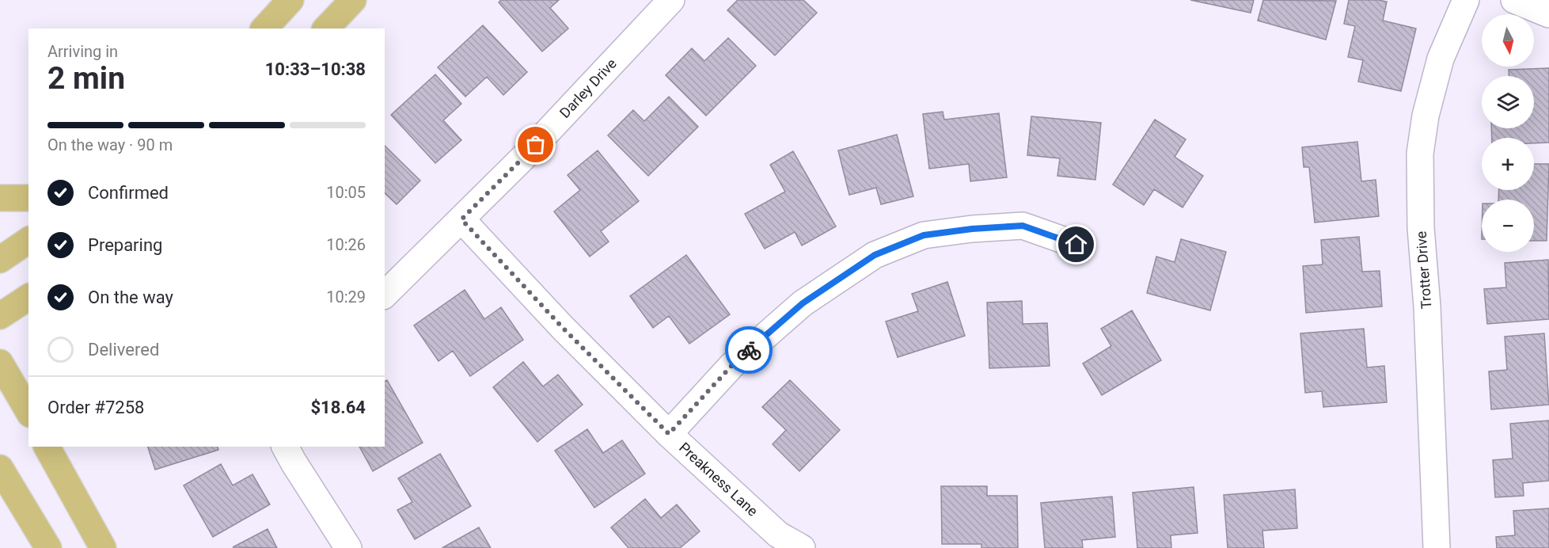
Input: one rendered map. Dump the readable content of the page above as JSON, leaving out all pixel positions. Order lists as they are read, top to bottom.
{
  "streets": {
    "street": ["Darley Drive", "Trotter Drive", "Preakness Lane"]
  },
  "crossings": [
    ["Darley Drive", "Preakness Lane"]
  ],
  "north": "bottom",
  "page": {
    "map_buttons": ["+", "−"],
    "heading": ["2 min", "Arriving in", "10:33–10:38"],
    "panel": ["Order #7258", "$18.64"],
    "bar": "On the way · 90 m",
    "list": [
      ["Confirmed", "10:05"],
      ["Preparing", "10:26"],
      ["On the way", "10:29"],
      "Delivered"
    ]
  }
}
